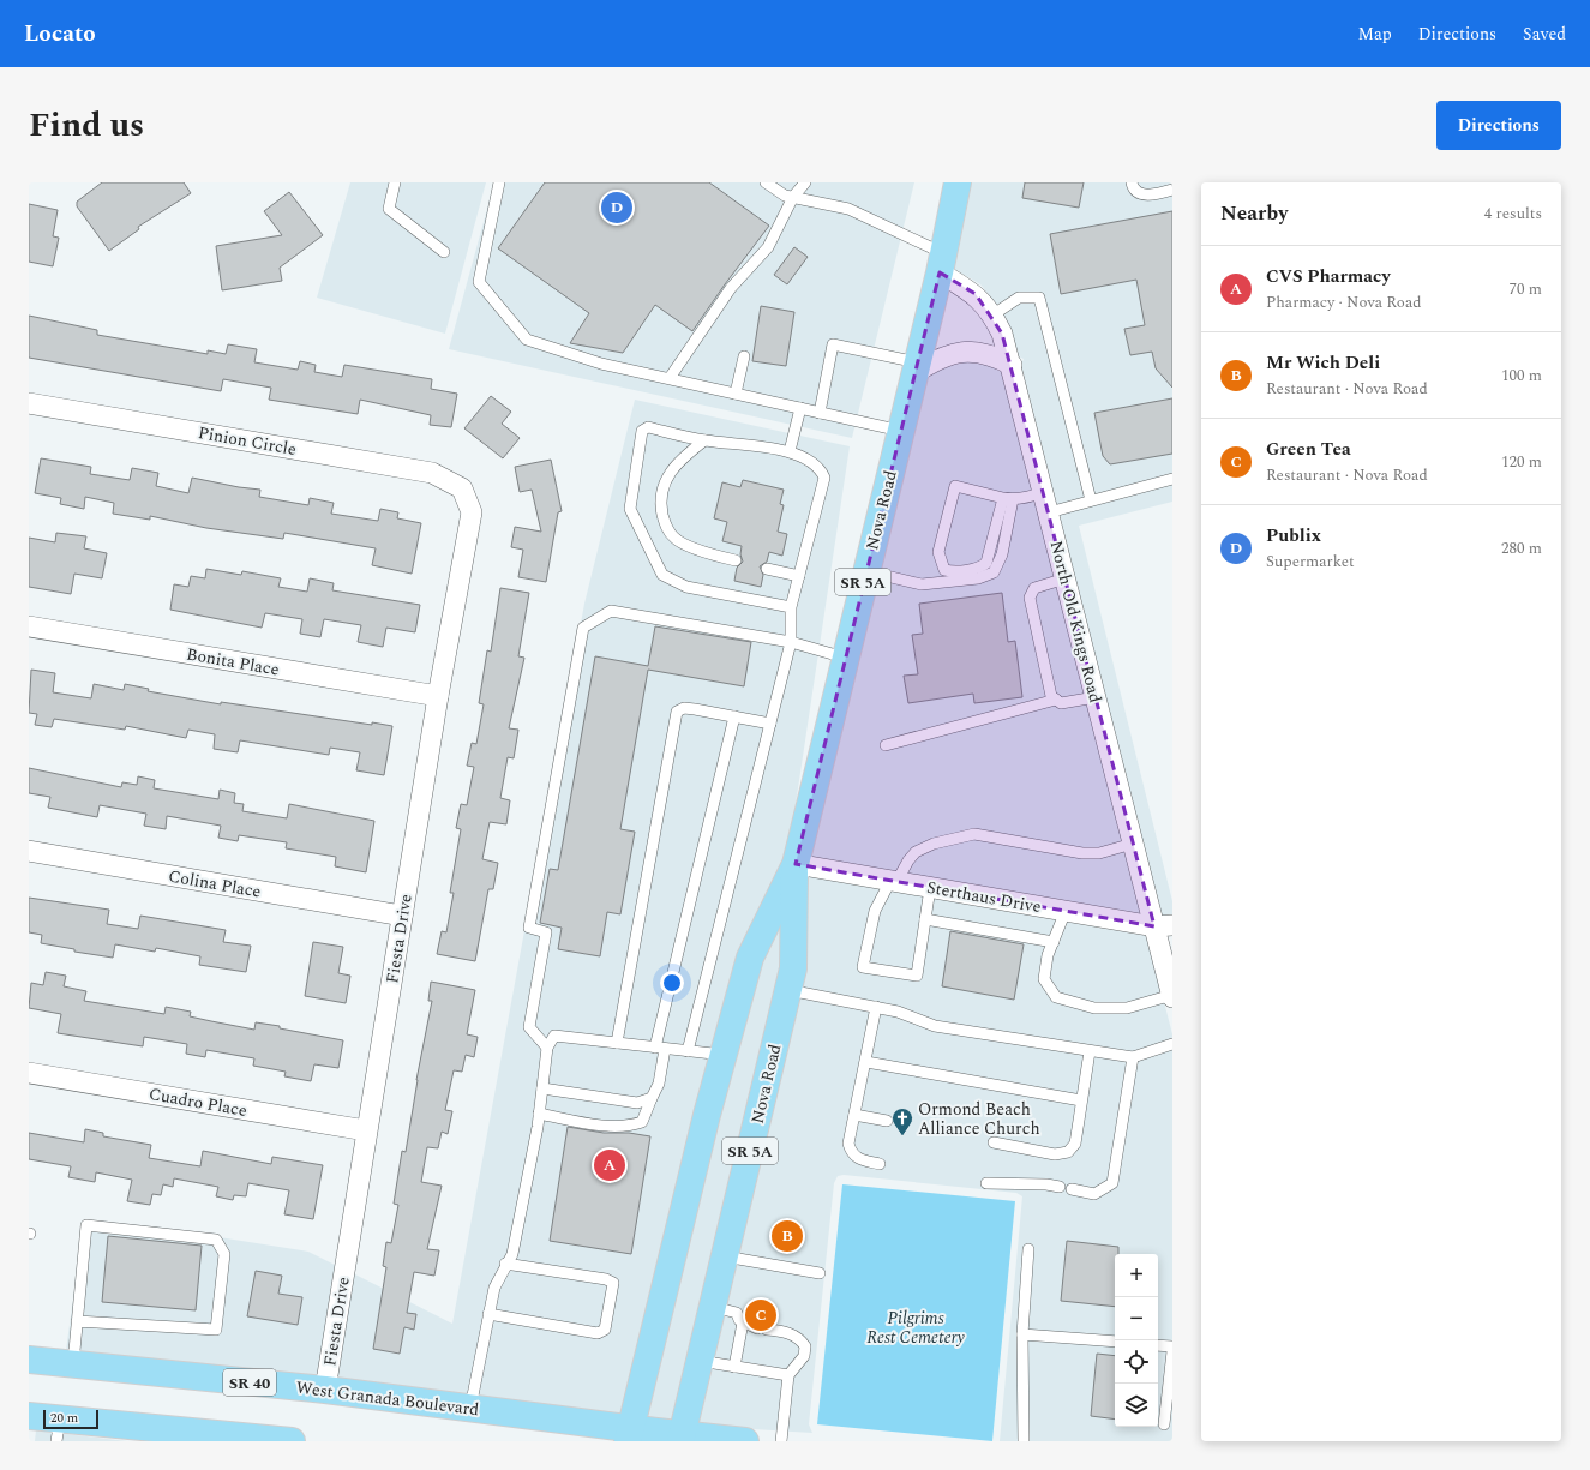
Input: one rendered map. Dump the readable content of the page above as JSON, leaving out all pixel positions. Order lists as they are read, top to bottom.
{
  "streets": {
    "main road": [
      "Nova Road",
      "SR 5A",
      "SR 40",
      "West Granada Boulevard"
    ],
    "street": [
      "Pinion Circle",
      "North Old Kings Road",
      "Bonita Place",
      "Colina Place",
      "Sterthaus Drive",
      "Fiesta Drive",
      "Cuadro Place"
    ]
  },
  "crossings": [
    ["Pinion Circle", "Fiesta Drive"],
    ["Nova Road", "North Old Kings Road"],
    ["Nova Road", "Sterthaus Drive"],
    ["Nova Road", "West Granada Boulevard"],
    ["North Old Kings Road", "Sterthaus Drive"],
    ["Bonita Place", "Fiesta Drive"],
    ["Colina Place", "Fiesta Drive"],
    ["Fiesta Drive", "Cuadro Place"],
    ["Fiesta Drive", "West Granada Boulevard"]
  ],
  "parks": ["Pilgrims Rest Cemetery"],
  "places": {
    "church": ["Ormond Beach Alliance Church"]
  },
  "scale_bar": "20 m",
  "page": {
    "header": "Locato",
    "nav": ["Map", "Directions", "Saved"],
    "title": "Find us",
    "buttons": "Directions",
    "heading": ["Nearby", "4 results"],
    "pins": [
      "D",
      "A",
      "B",
      "C"
    ],
    "list": [
      {
        "mark": "A",
        "name": "CVS Pharmacy",
        "note": "Pharmacy · Nova Road",
        "value": "70 m"
      },
      {
        "mark": "B",
        "name": "Mr Wich Deli",
        "note": "Restaurant · Nova Road",
        "value": "100 m"
      },
      {
        "mark": "C",
        "name": "Green Tea",
        "note": "Restaurant · Nova Road",
        "value": "120 m"
      },
      {
        "mark": "D",
        "name": "Publix",
        "note": "Supermarket",
        "value": "280 m"
      }
    ],
    "map_buttons": ["+", "−"],
    "scale": "20 m"
  }
}
